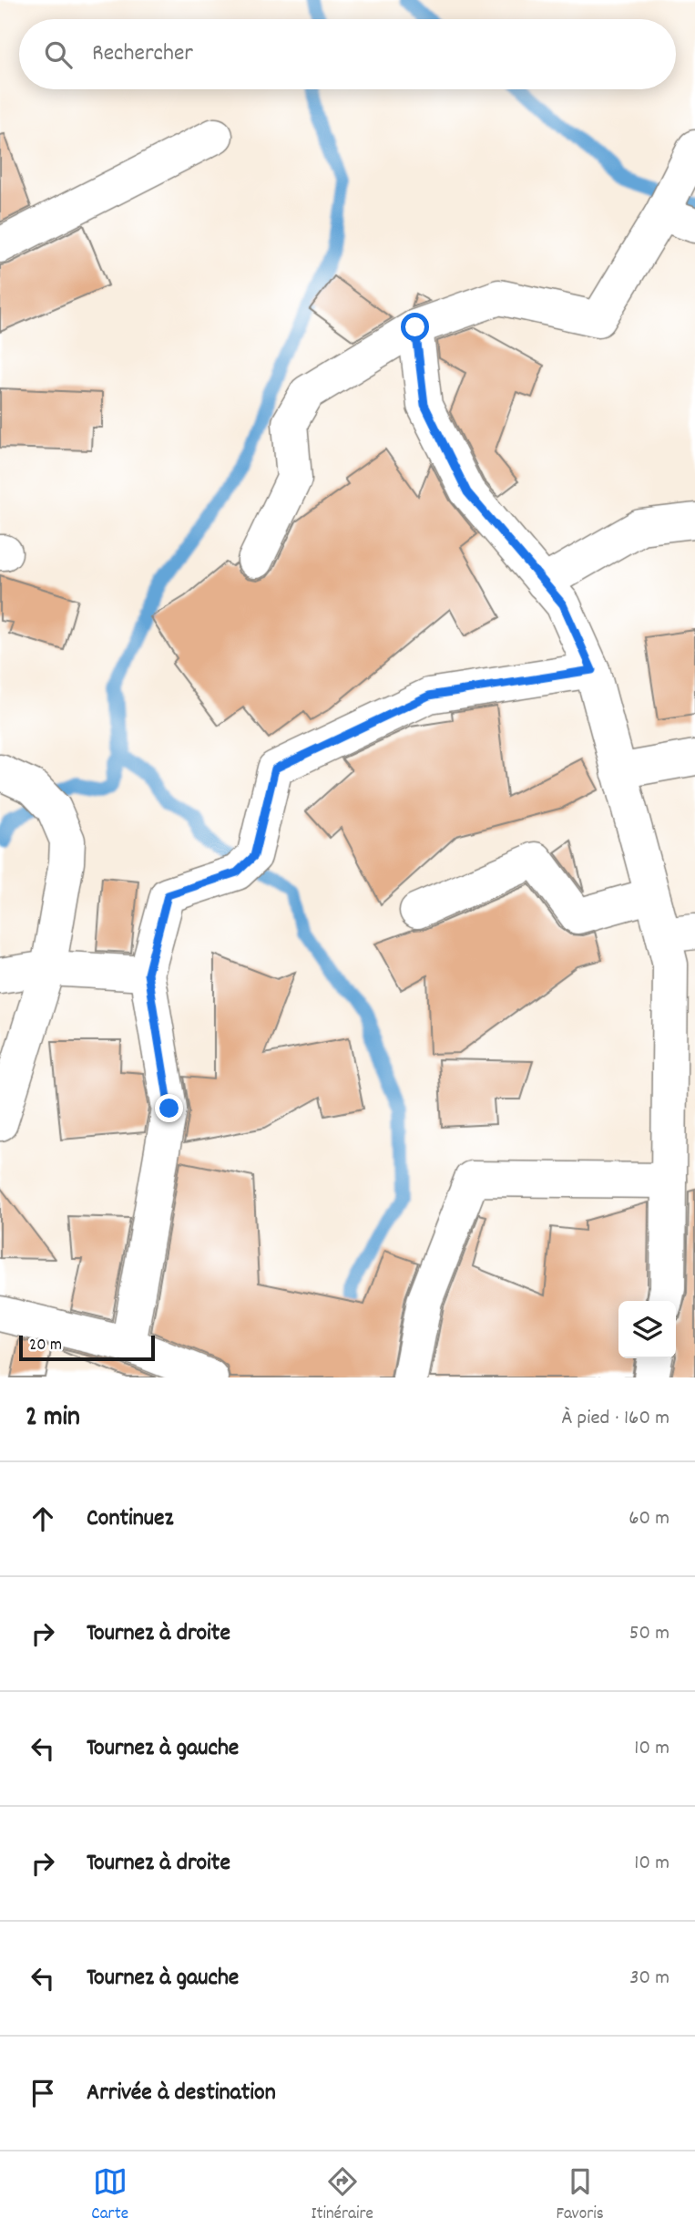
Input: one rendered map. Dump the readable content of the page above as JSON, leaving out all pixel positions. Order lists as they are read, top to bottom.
{
  "scale_bar": "20 m",
  "page": {
    "search": "Rechercher",
    "scale": "20 m",
    "heading": ["2 min", "À pied · 160 m"],
    "list": [
      ["Continuez", "60 m"],
      ["Tournez à droite", "50 m"],
      ["Tournez à gauche", "10 m"],
      ["Tournez à droite", "10 m"],
      ["Tournez à gauche", "30 m"],
      "Arrivée à destination"
    ],
    "nav": ["Carte", "Itinéraire", "Favoris"]
  }
}
